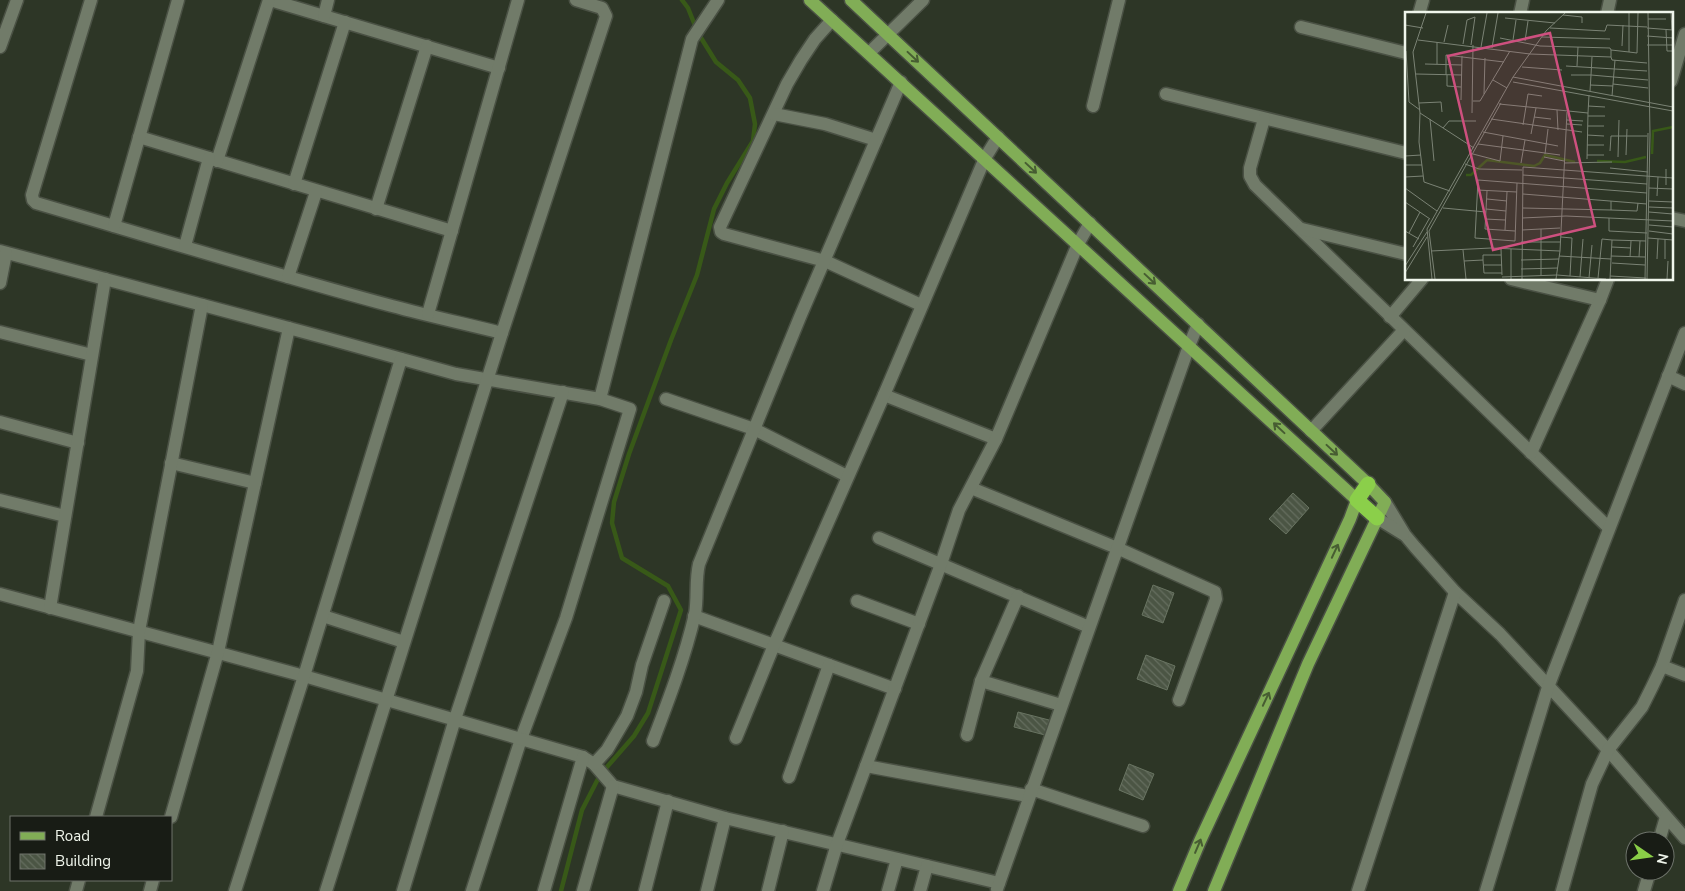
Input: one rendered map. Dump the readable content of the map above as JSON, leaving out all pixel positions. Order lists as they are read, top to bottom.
{
  "legend": ["Road", "Building"],
  "north": "right"
}
